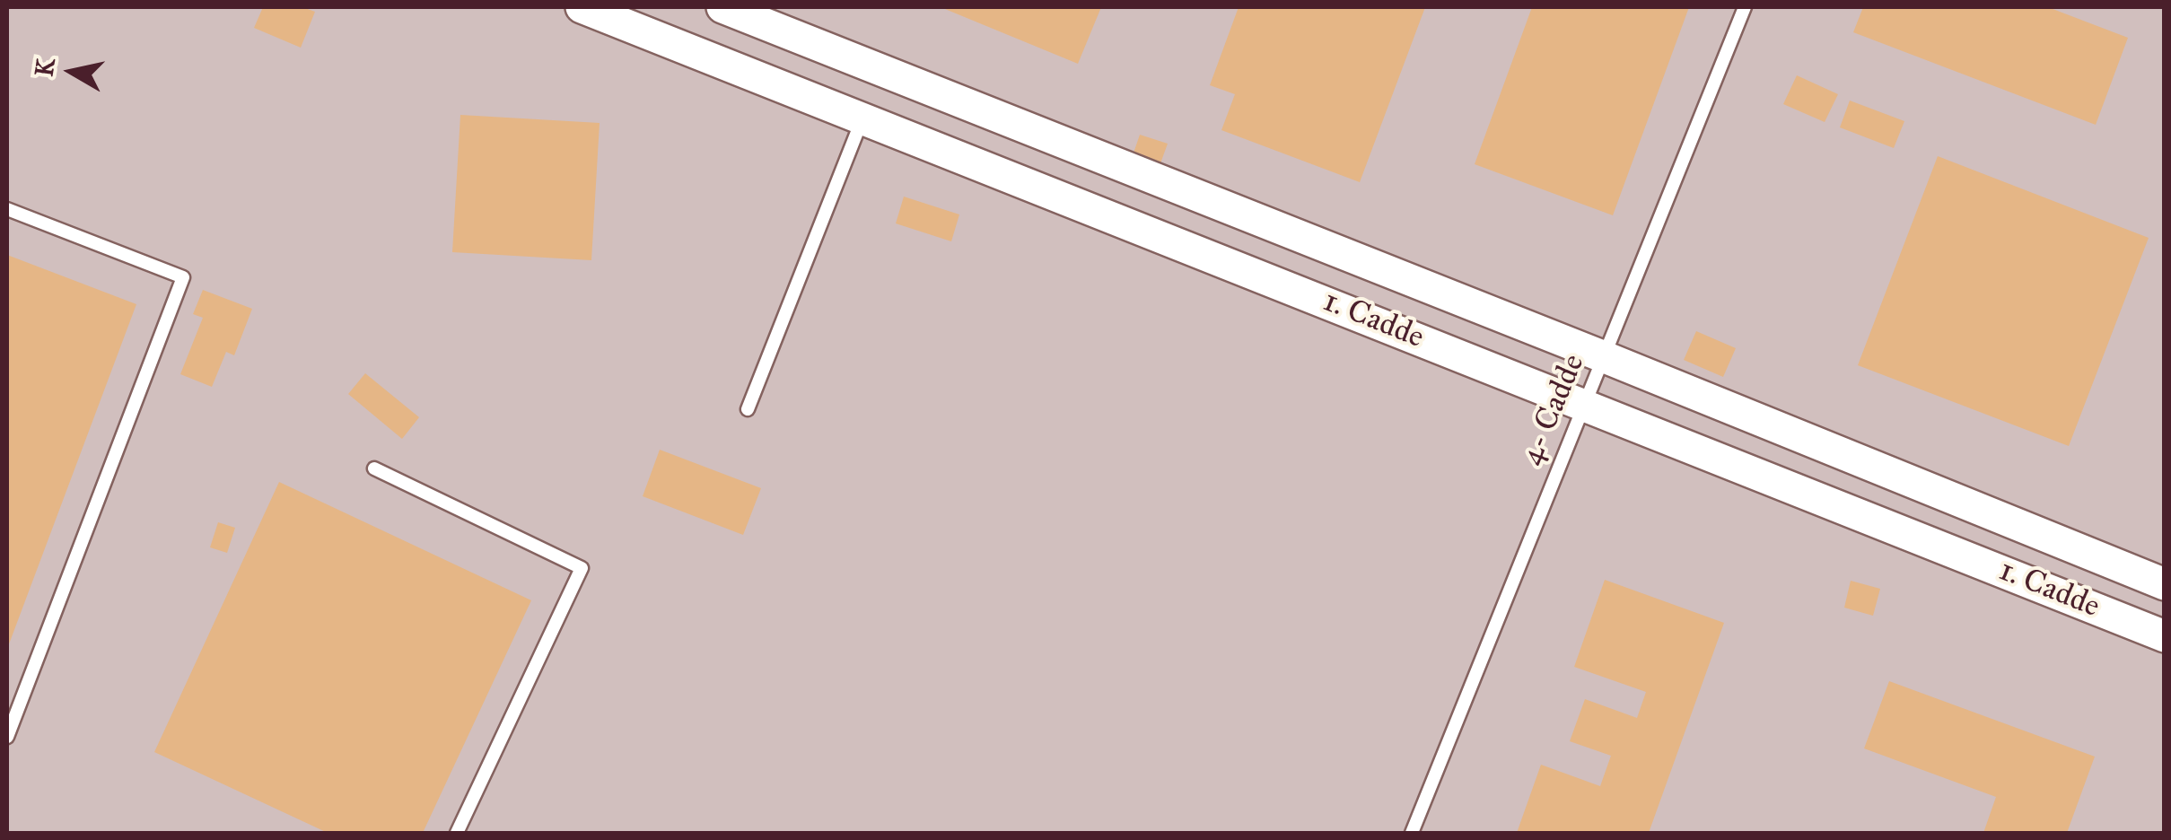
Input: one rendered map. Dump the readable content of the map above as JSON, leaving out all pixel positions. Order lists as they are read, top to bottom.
{
  "streets": {
    "street": ["1. Cadde"],
    "lane": ["4- Cadde"]
  },
  "crossings": [
    ["1. Cadde", "4- Cadde"]
  ],
  "north": "left"
}
